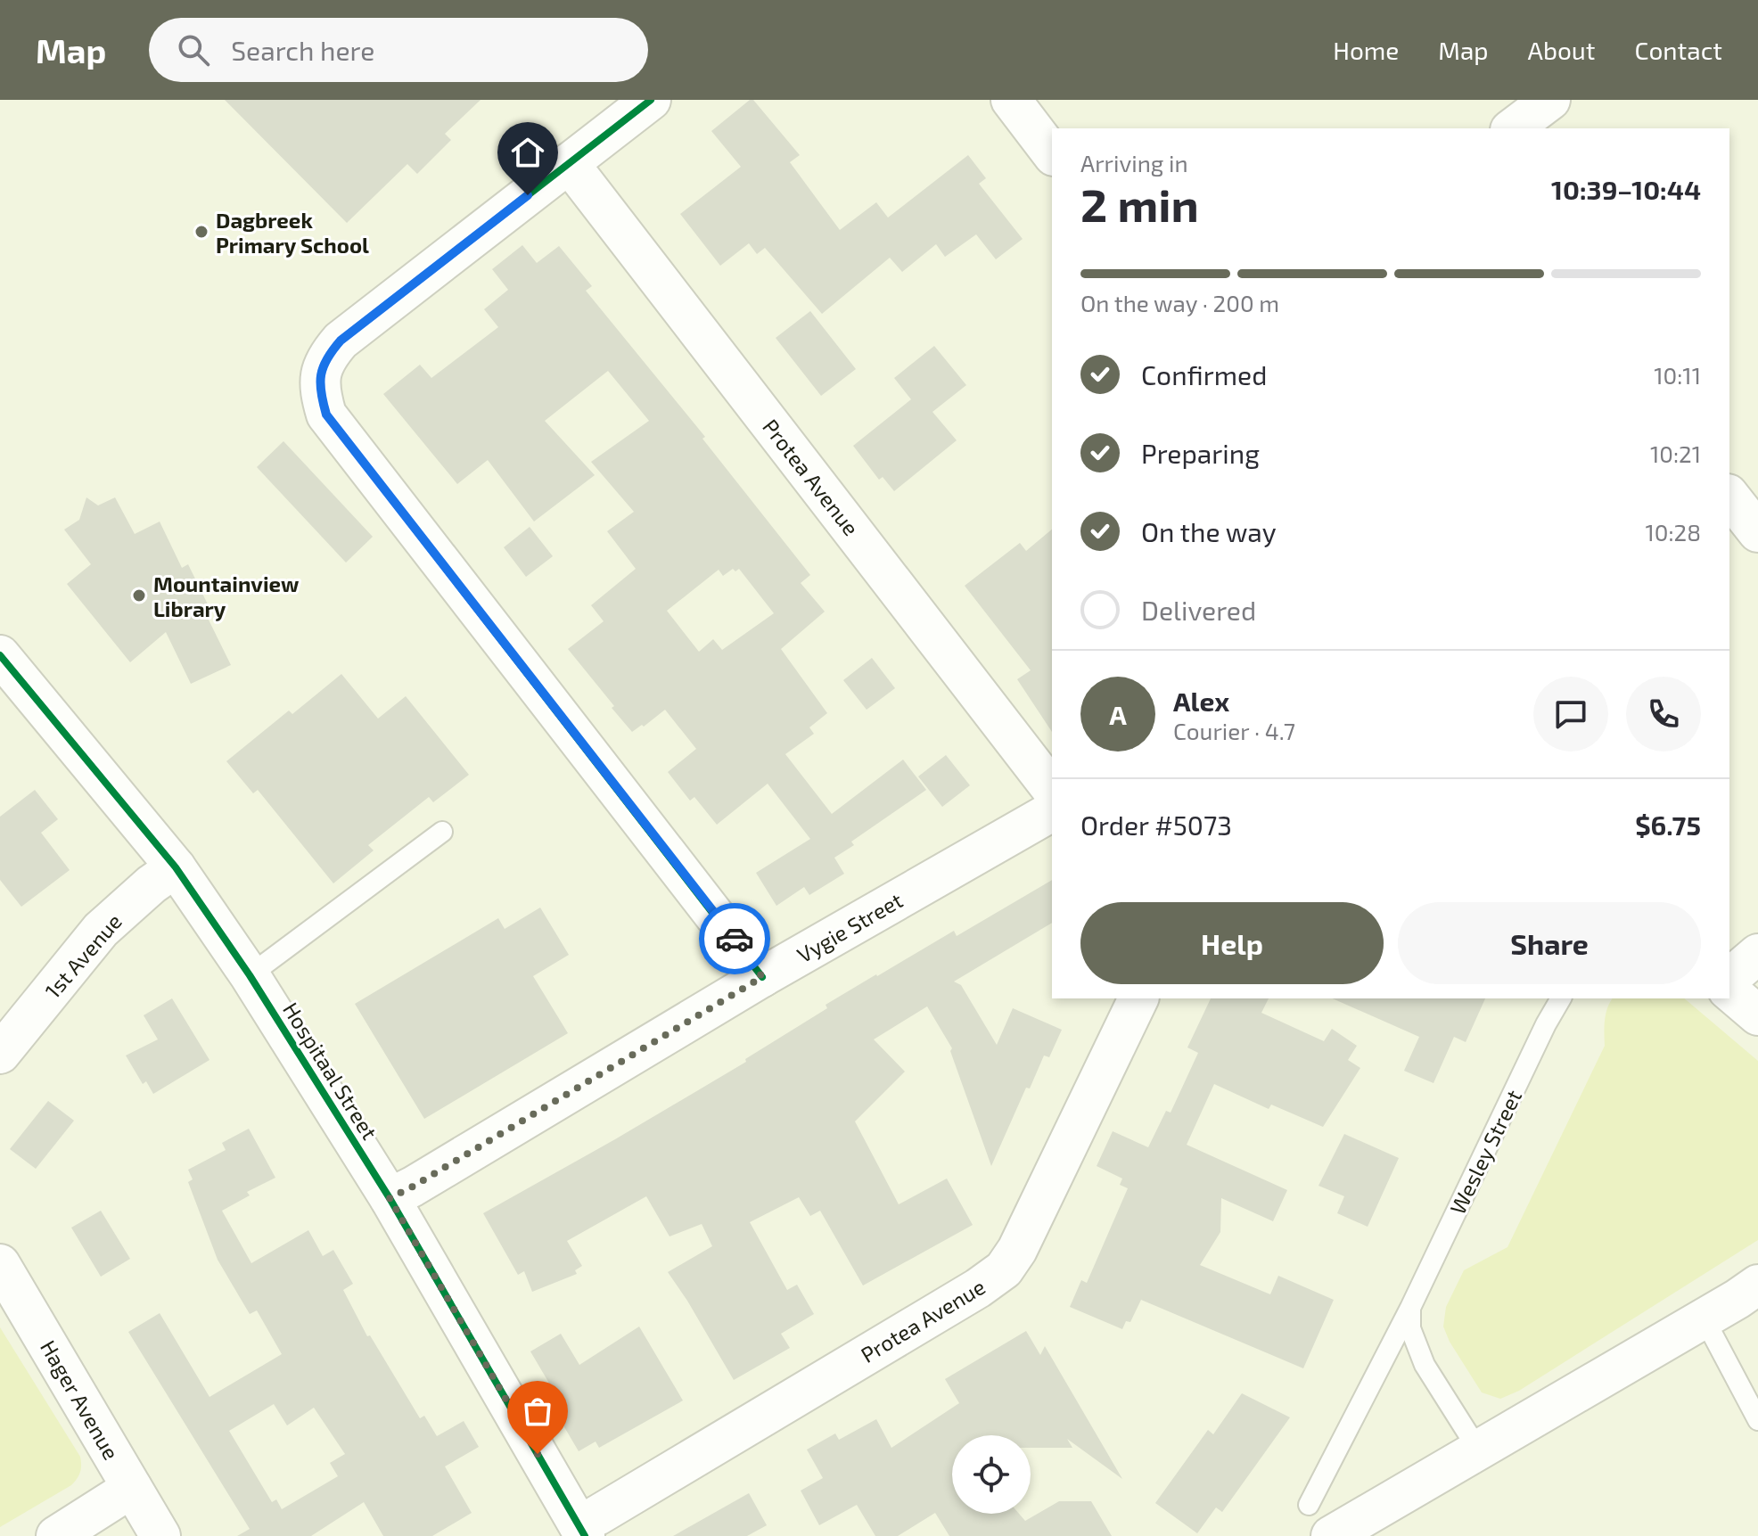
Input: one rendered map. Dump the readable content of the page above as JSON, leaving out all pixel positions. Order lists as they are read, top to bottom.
{
  "streets": {
    "street": [
      "Protea Avenue",
      "Vygie Street",
      "1st Avenue",
      "Hospitaal Street",
      "Hager Avenue"
    ],
    "lane": ["Wesley Street"]
  },
  "crossings": [
    ["Protea Avenue", "Hospitaal Street"],
    ["Vygie Street", "Hospitaal Street"],
    ["1st Avenue", "Hospitaal Street"]
  ],
  "places": ["Dagbreek Primary School", "Mountainview Library"],
  "page": {
    "header": "Map",
    "search": "Search here",
    "nav": [
      "Home",
      "Map",
      "About",
      "Contact"
    ],
    "heading": ["2 min", "Arriving in", "10:39–10:44"],
    "panel": [
      "Alex",
      "Courier · 4.7",
      "Order #5073",
      "$6.75"
    ],
    "bar": "On the way · 200 m",
    "list": [
      ["Confirmed", "10:11"],
      ["Preparing", "10:21"],
      ["On the way", "10:28"],
      "Delivered"
    ],
    "round": "A",
    "buttons": ["Help", "Share"]
  }
}
